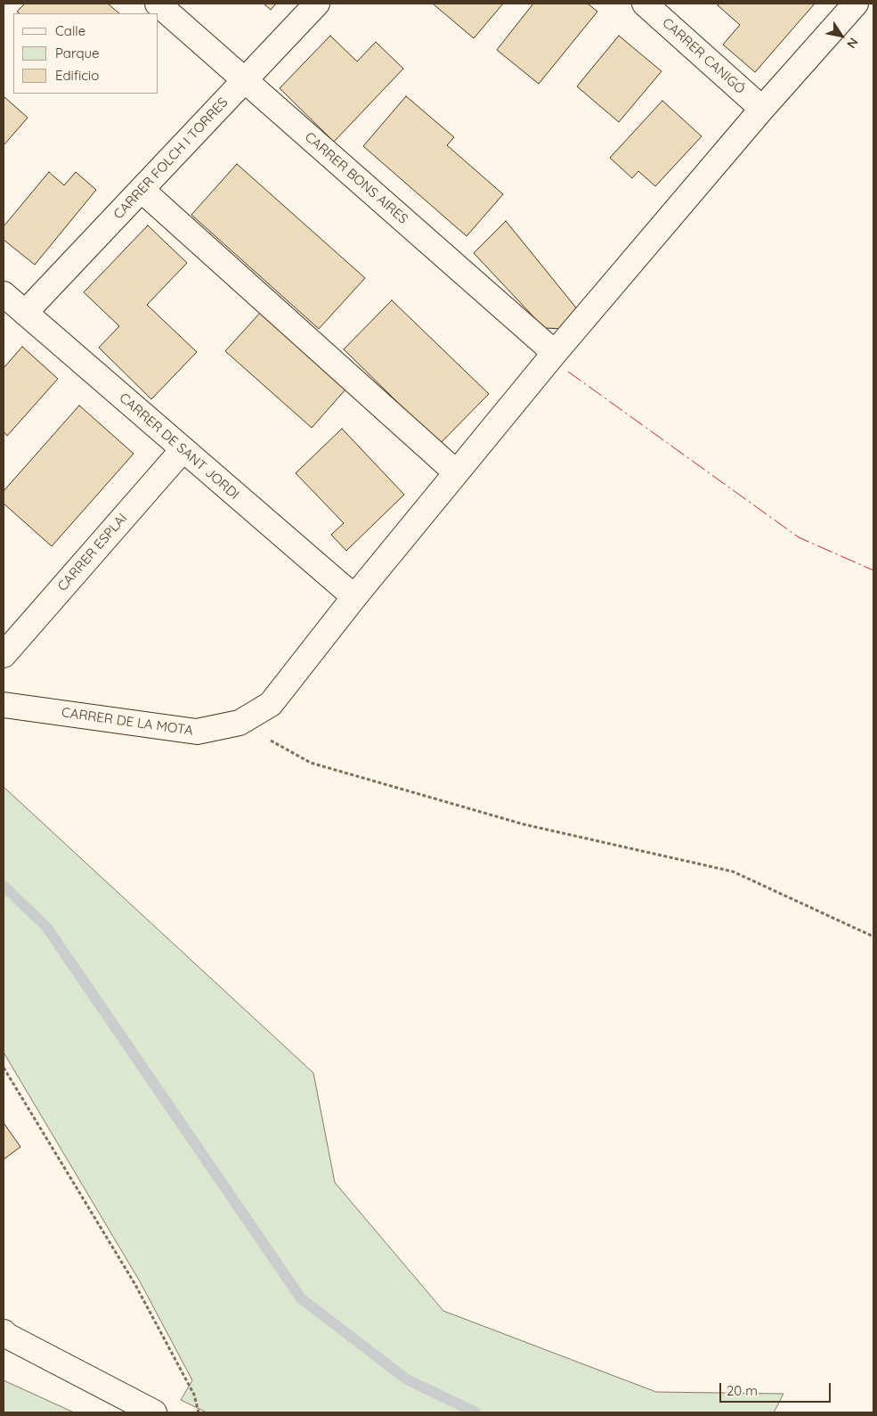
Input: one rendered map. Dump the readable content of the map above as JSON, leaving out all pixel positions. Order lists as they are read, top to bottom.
{
  "streets": {
    "street": [
      "CARRER CANIGÓ",
      "CARRER FOLCH I TORRES",
      "CARRER BONS AIRES",
      "CARRER DE SANT JORDI",
      "CARRER ESPLAI",
      "CARRER DE LA MOTA"
    ]
  },
  "crossings": [
    ["CARRER CANIGÓ", "CARRER DE LA MOTA"],
    ["CARRER FOLCH I TORRES", "CARRER BONS AIRES"],
    ["CARRER FOLCH I TORRES", "CARRER DE SANT JORDI"],
    ["CARRER BONS AIRES", "CARRER DE LA MOTA"],
    ["CARRER DE SANT JORDI", "CARRER ESPLAI"],
    ["CARRER DE SANT JORDI", "CARRER DE LA MOTA"]
  ],
  "legend": ["Calle", "Parque", "Edificio"],
  "scale_bar": "20 m",
  "north": "bottom right"
}
